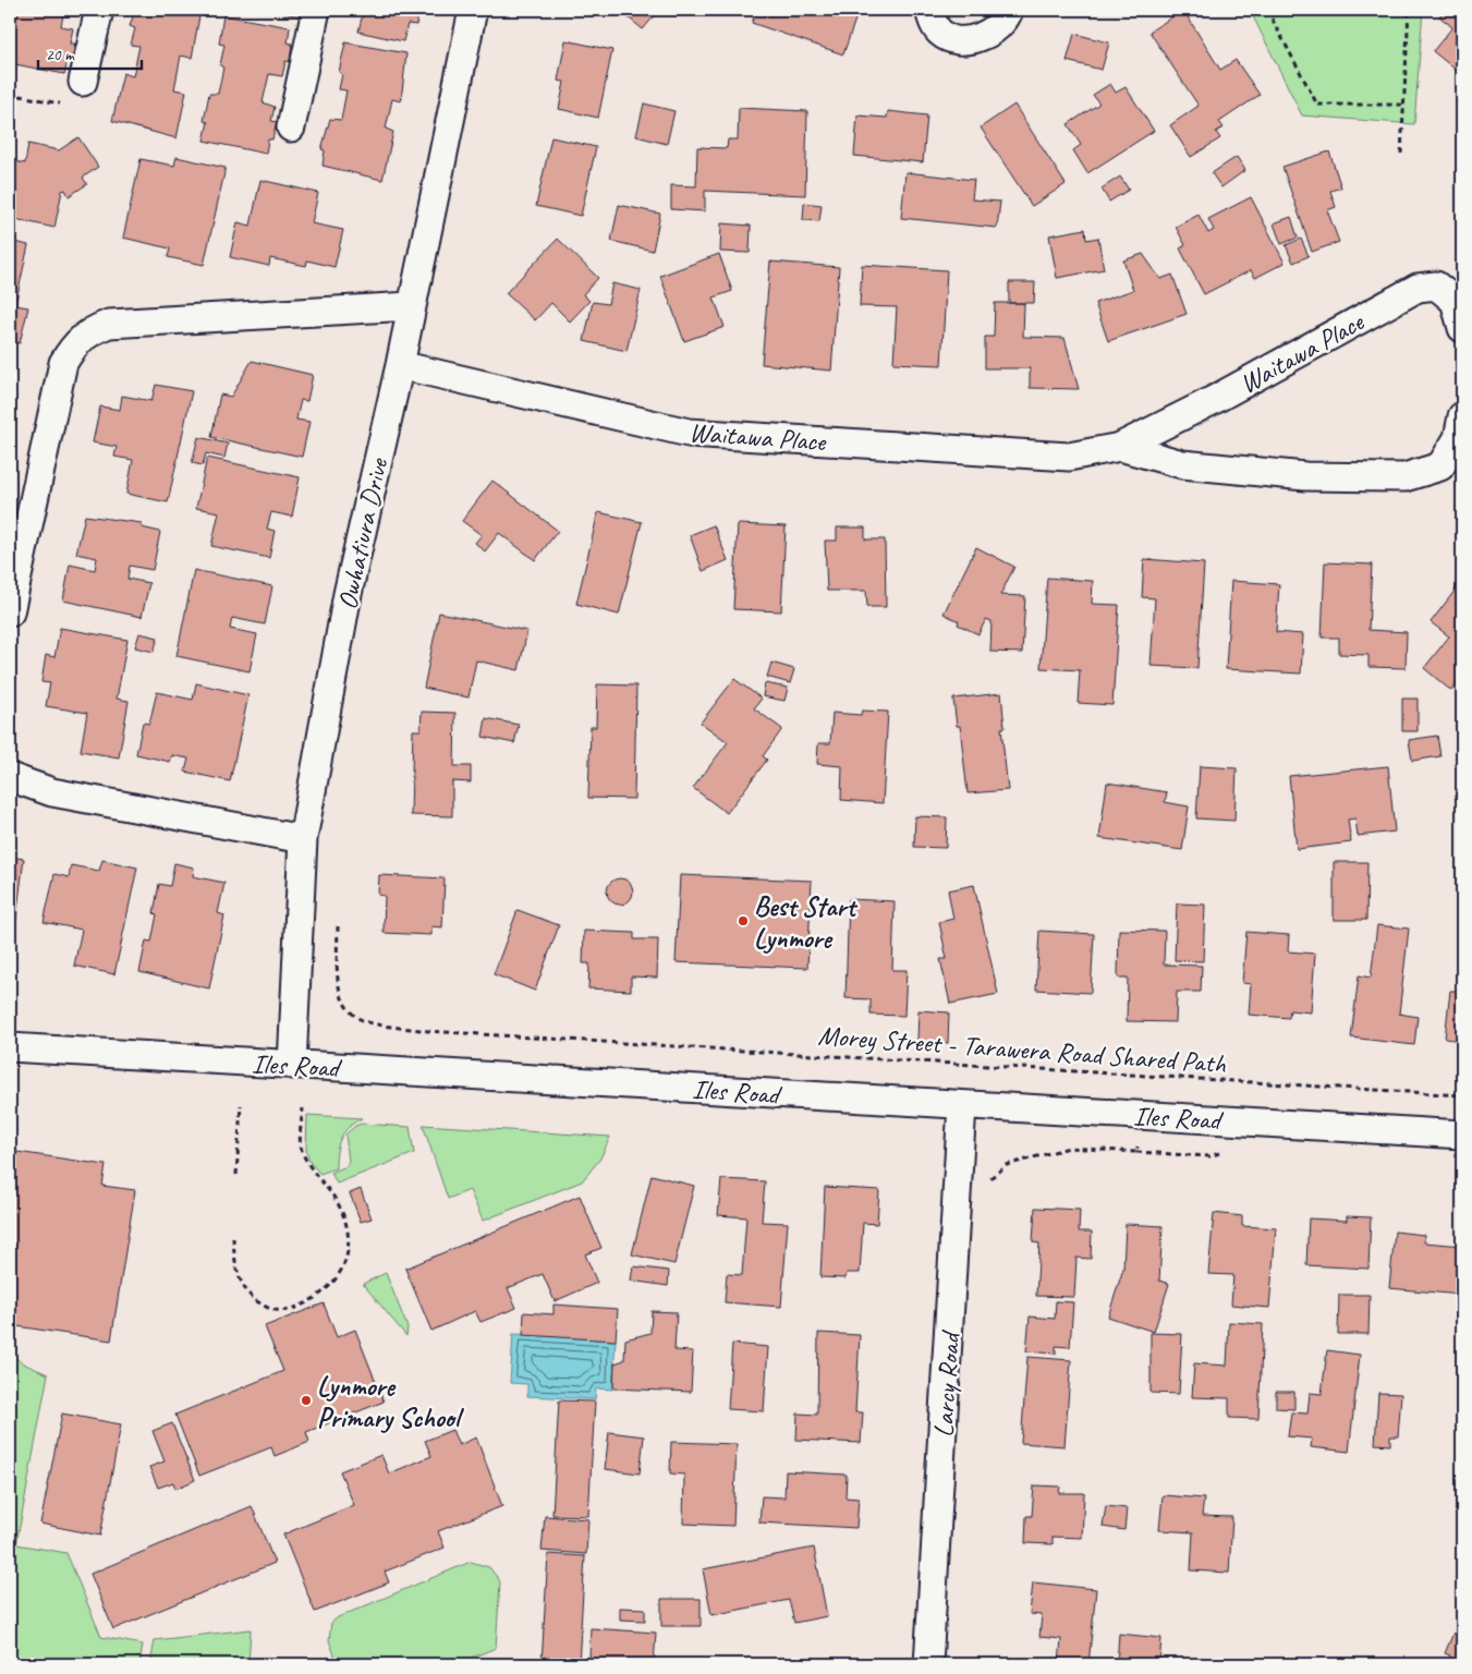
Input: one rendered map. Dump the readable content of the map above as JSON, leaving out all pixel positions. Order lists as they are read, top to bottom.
{
  "streets": {
    "street": [
      "Waitawa Place",
      "Owhatiura Drive",
      "Iles Road",
      "Larcy Road"
    ],
    "path": ["Morey Street - Tarawera Road Shared Path"]
  },
  "crossings": [
    ["Waitawa Place", "Owhatiura Drive"],
    ["Owhatiura Drive", "Iles Road"],
    ["Iles Road", "Larcy Road"]
  ],
  "places": ["Best Start Lynmore", "Lynmore Primary School"],
  "scale_bar": "20 m"
}
